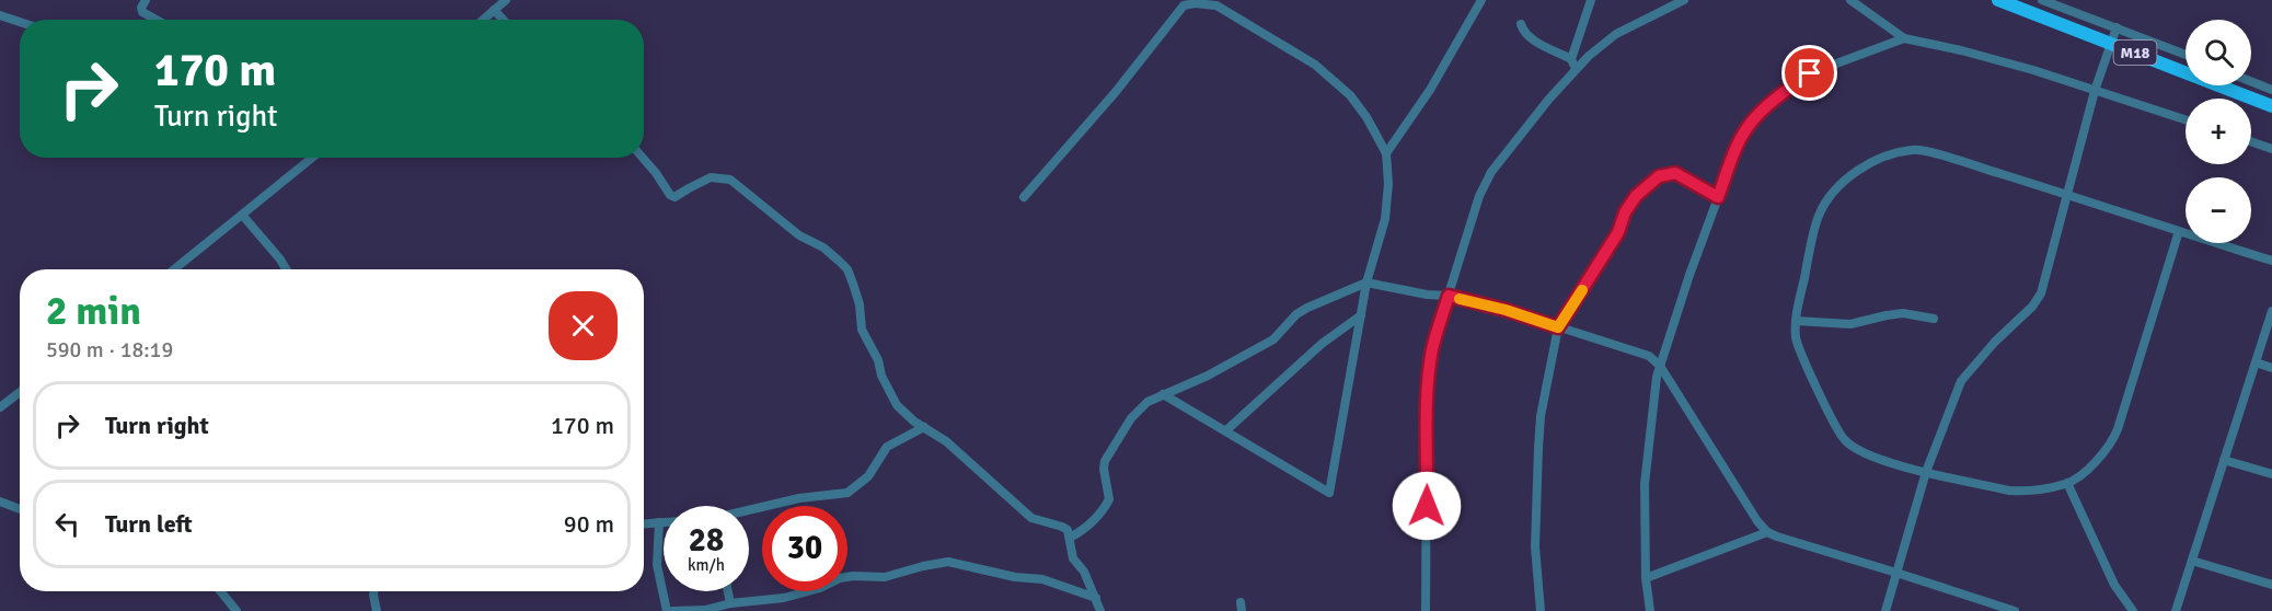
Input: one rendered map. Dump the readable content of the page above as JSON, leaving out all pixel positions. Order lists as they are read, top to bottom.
{
  "streets": {
    "main road": ["M18"]
  },
  "page": {
    "map_buttons": ["+", "−"],
    "turn": ["170 m", "Turn right"],
    "heading": ["2 min", "590 m · 18:19"],
    "list": [
      {
        "name": "Turn right",
        "value": "170 m"
      },
      {
        "name": "Turn left",
        "value": "90 m"
      }
    ],
    "speed": "28 km/h",
    "limit": "30"
  }
}
